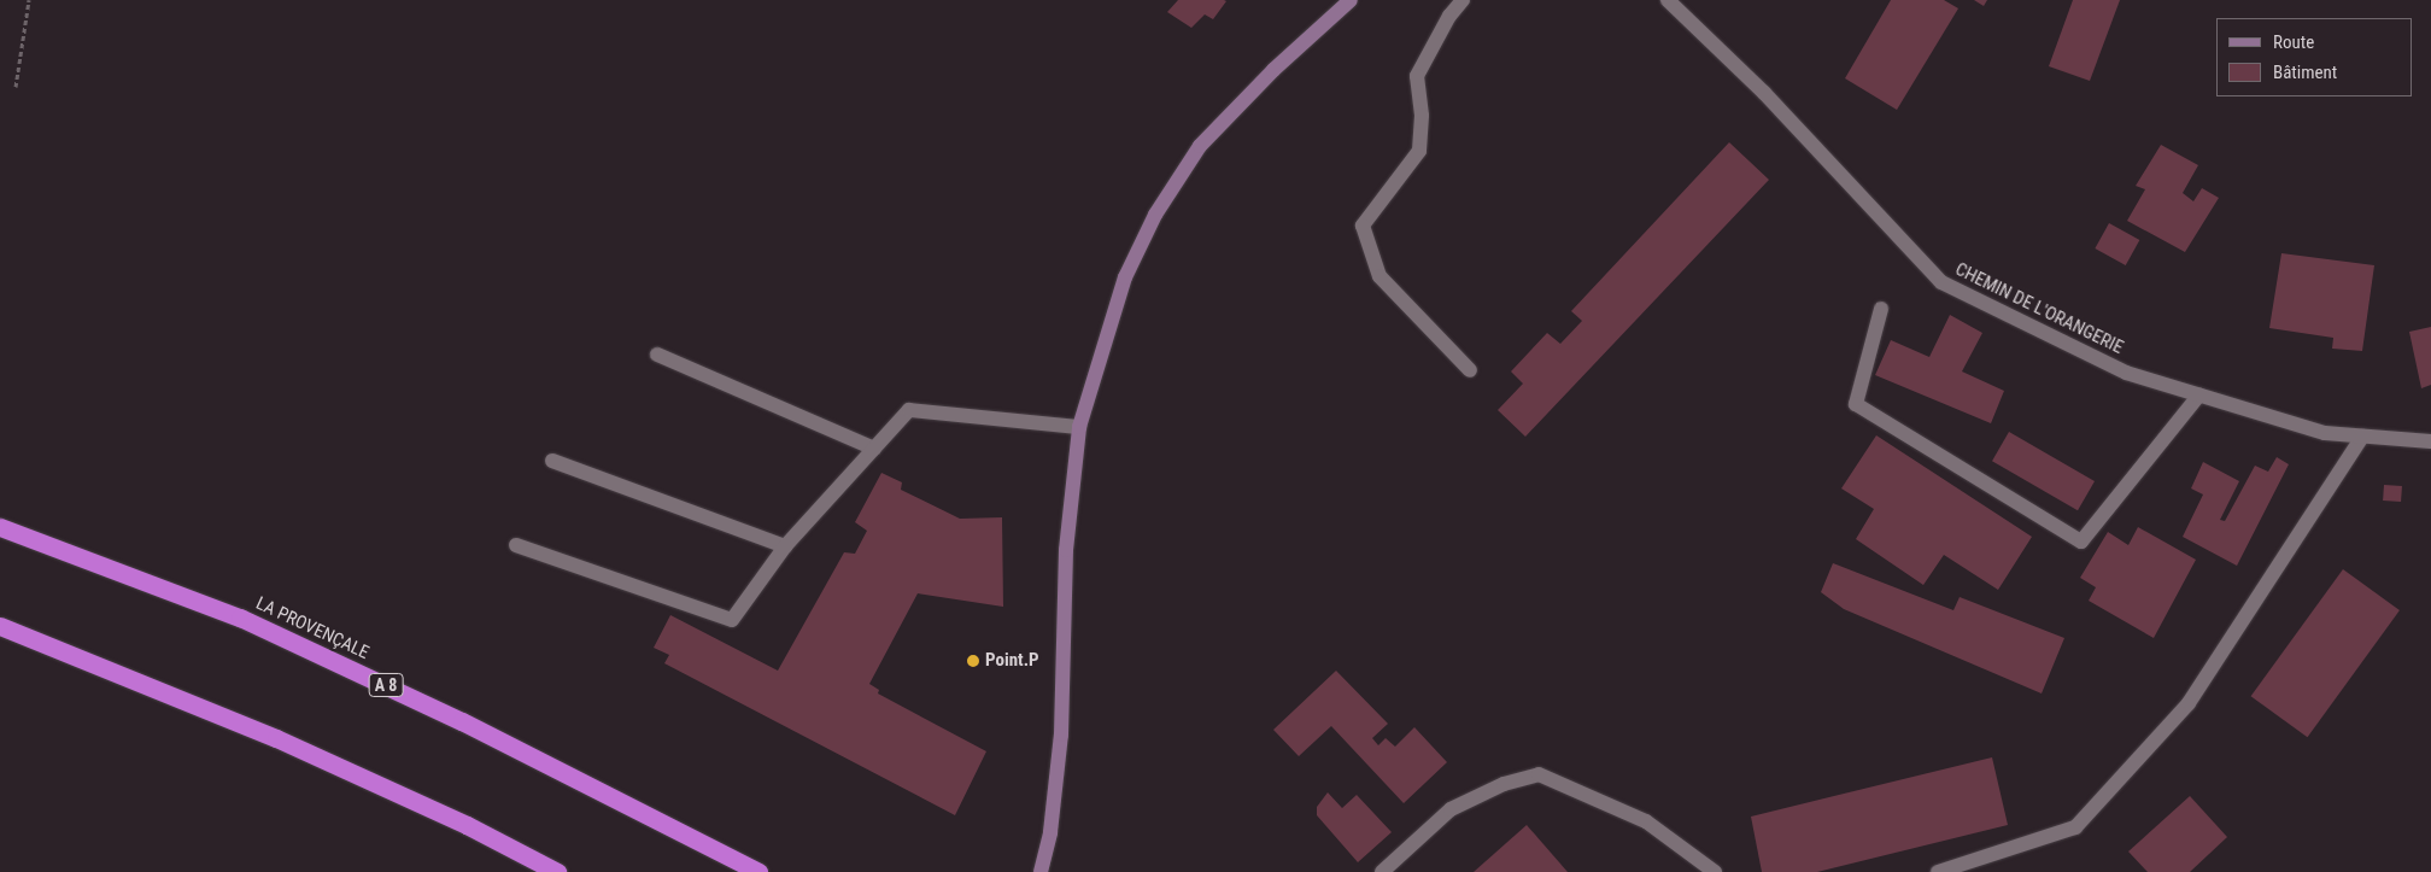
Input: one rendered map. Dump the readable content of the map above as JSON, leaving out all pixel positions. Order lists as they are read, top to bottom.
{
  "streets": {
    "highway": ["LA PROVENÇALE", "A 8"],
    "street": ["CHEMIN DE L'ORANGERIE"]
  },
  "places": ["Point.P"],
  "legend": ["Route", "Bâtiment"]
}
